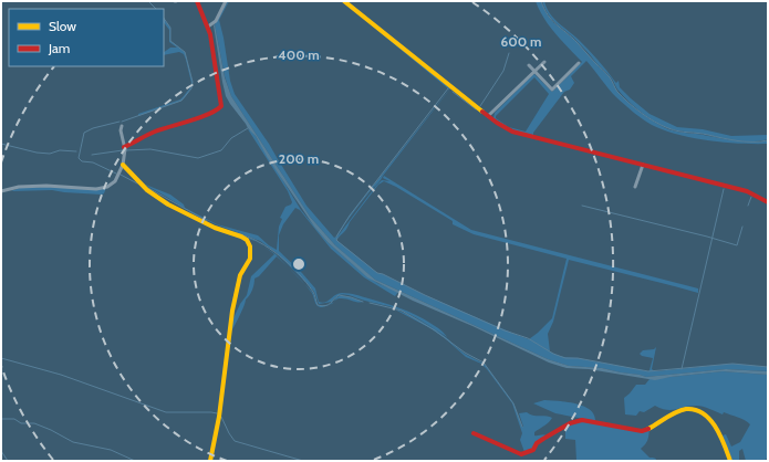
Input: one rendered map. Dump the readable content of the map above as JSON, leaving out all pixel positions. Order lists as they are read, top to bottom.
{
  "legend": ["Slow", "Jam"],
  "rings": ["600 m", "400 m", "200 m"]
}
